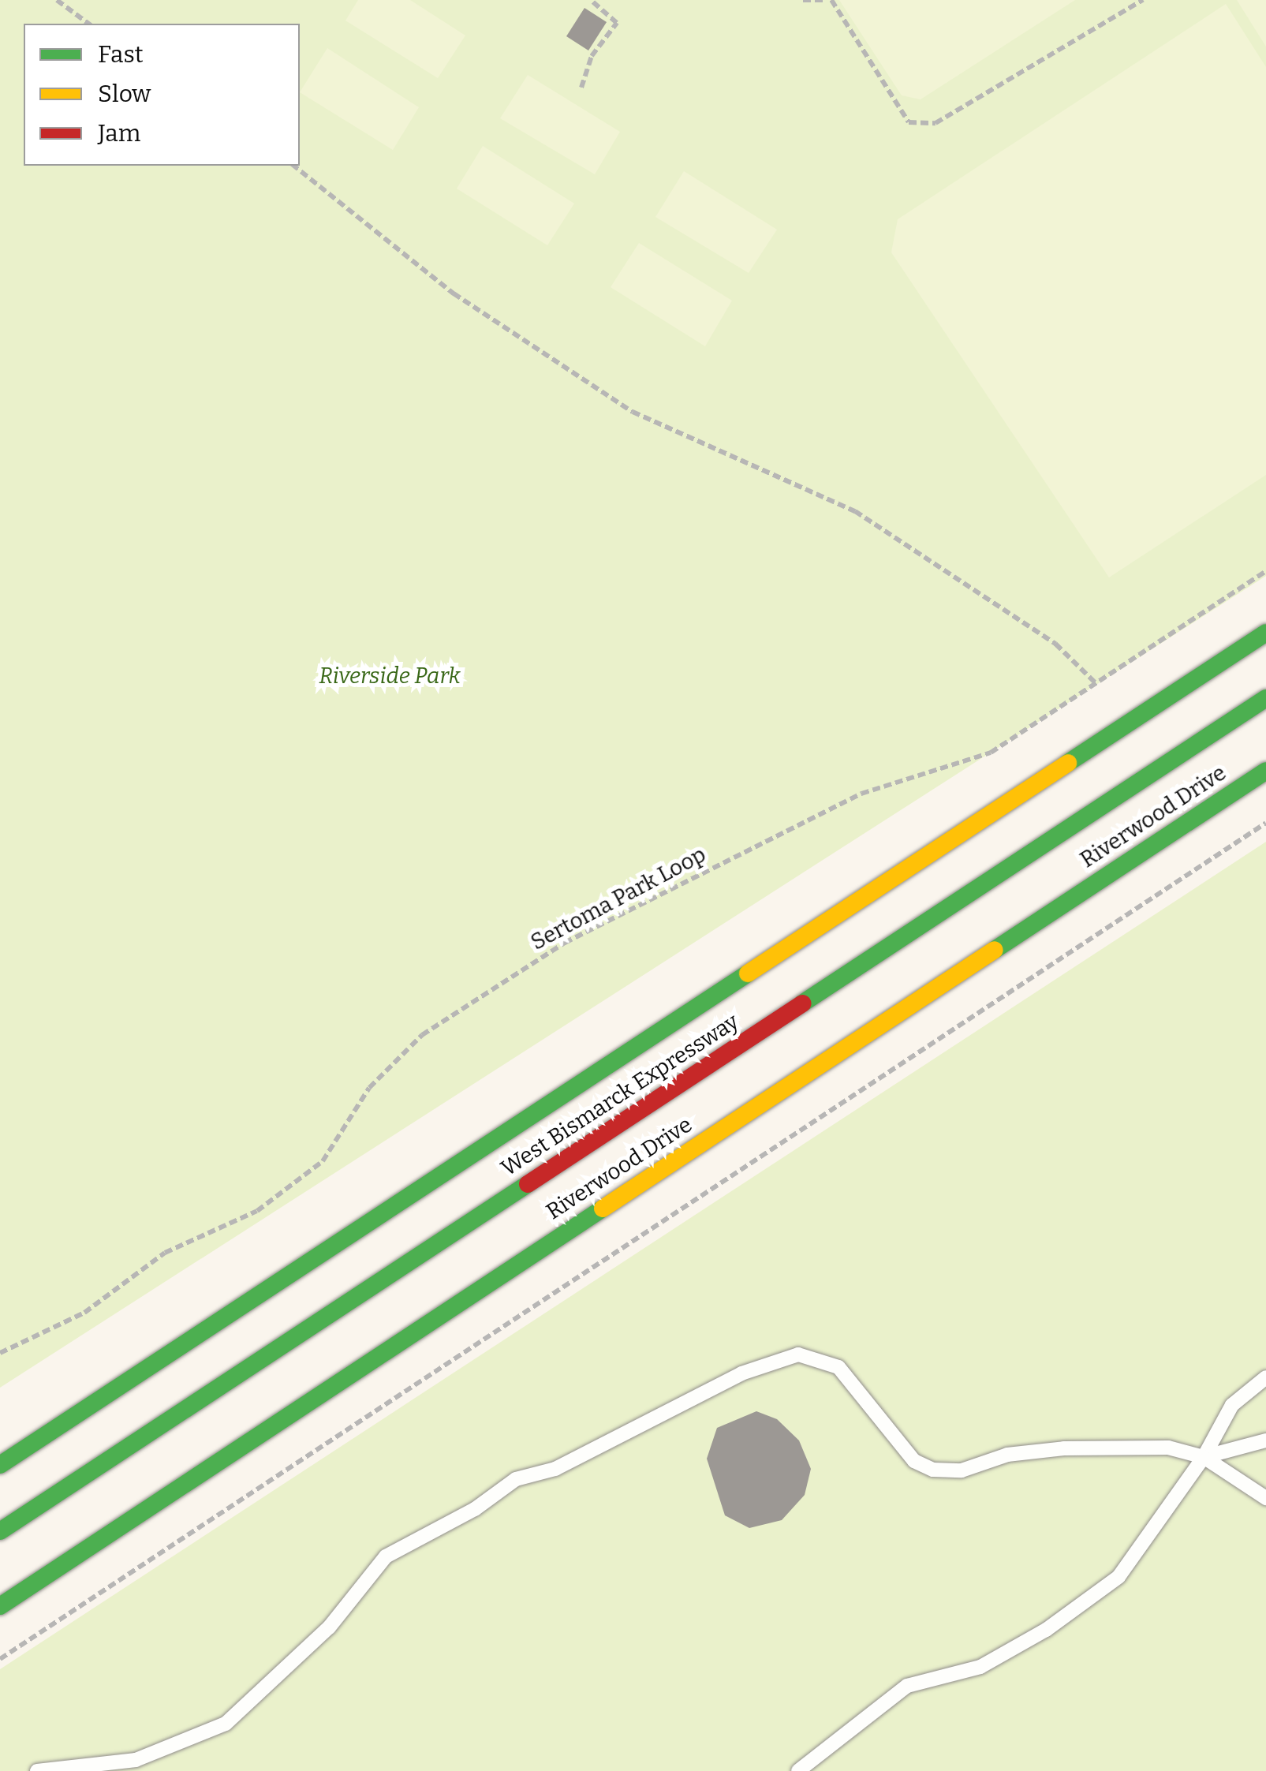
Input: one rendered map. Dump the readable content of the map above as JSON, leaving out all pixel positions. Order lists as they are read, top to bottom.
{
  "streets": {
    "main road": ["Riverwood Drive", "West Bismarck Expressway"],
    "path": ["Sertoma Park Loop"]
  },
  "parks": ["Riverside Park"],
  "legend": ["Fast", "Slow", "Jam"]
}
